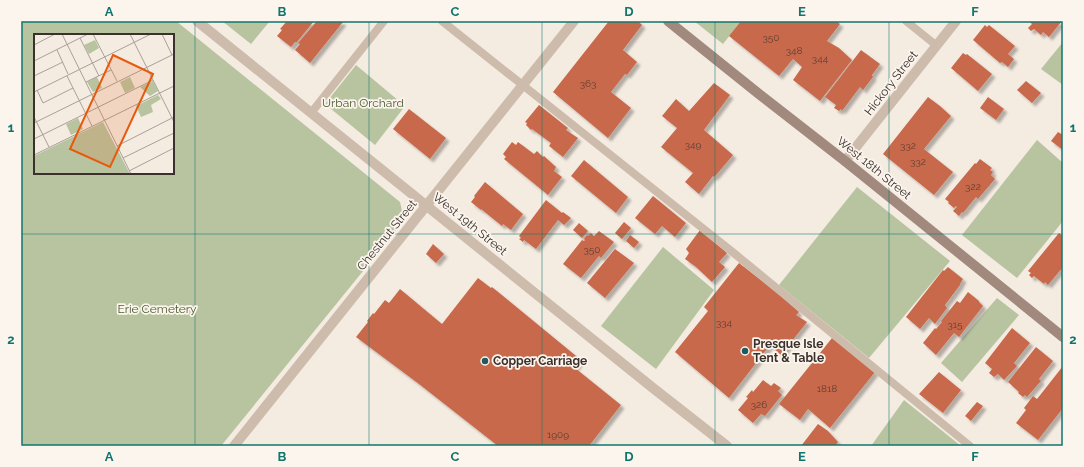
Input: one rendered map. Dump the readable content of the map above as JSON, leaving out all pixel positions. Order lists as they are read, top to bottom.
{
  "streets": {
    "main road": ["West 18th Street"],
    "street": ["Hickory Street", "West 19th Street", "Chestnut Street"]
  },
  "crossings": [
    ["Hickory Street", "West 18th Street"],
    ["West 19th Street", "Chestnut Street"]
  ],
  "parks": ["Urban Orchard", "Erie Cemetery"],
  "places": ["Presque Isle Tent & Table", "Copper Carriage"],
  "house_numbers": [
    "350",
    "348",
    "344",
    "363",
    "349",
    "332",
    "332",
    "322",
    "350",
    "334",
    "315",
    "1818",
    "326",
    "1909"
  ],
  "grid": {
    "columns": [
      "A",
      "B",
      "C",
      "D",
      "E",
      "F"
    ],
    "rows": ["1", "2"]
  }
}
